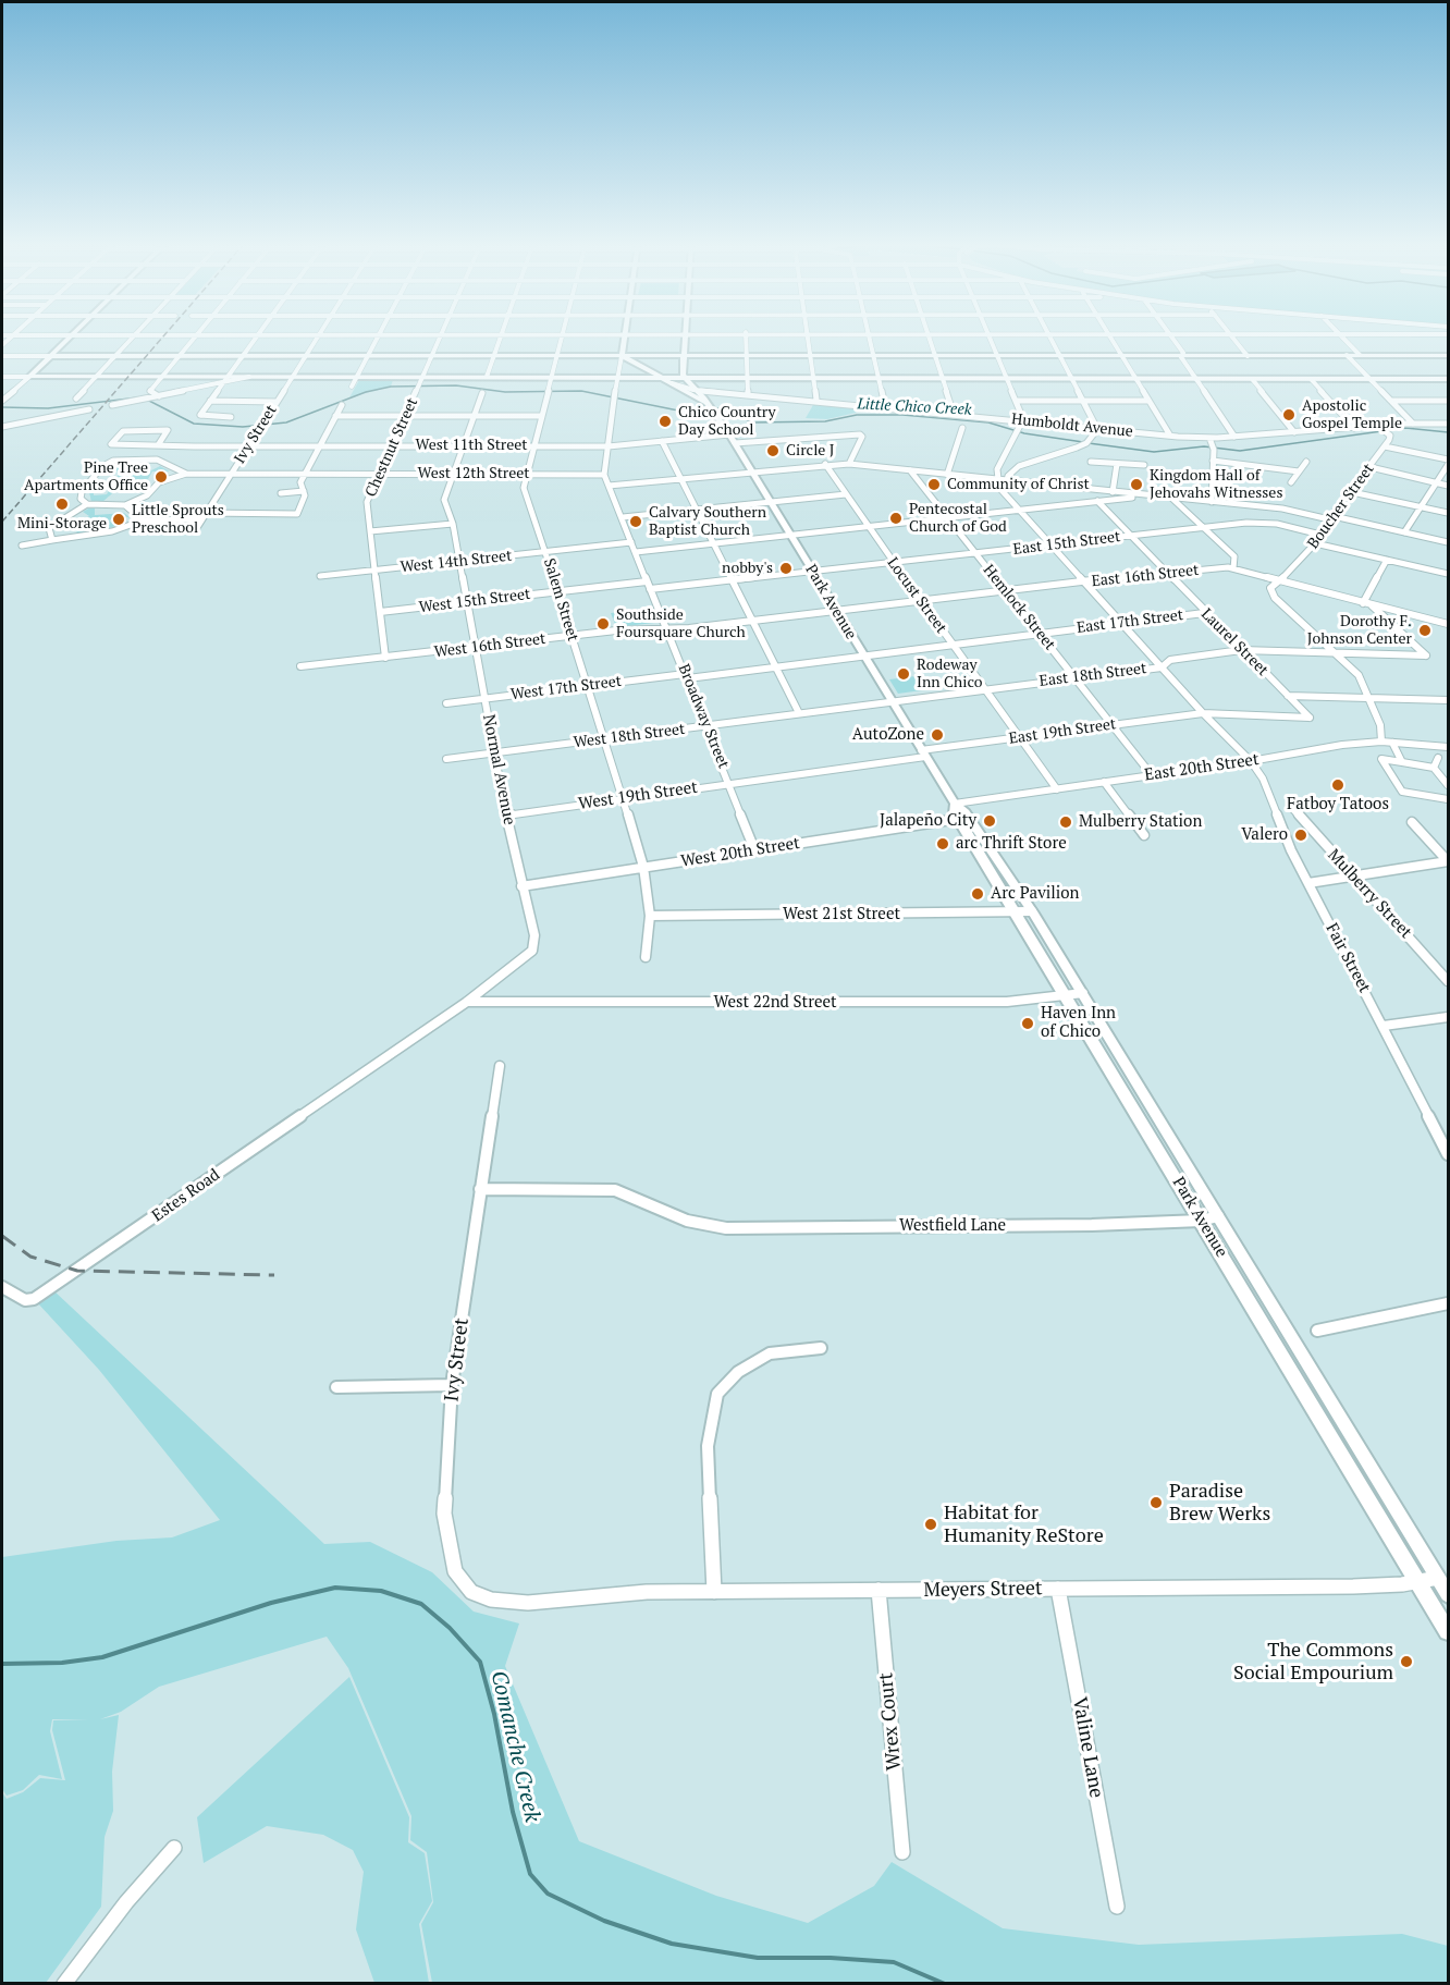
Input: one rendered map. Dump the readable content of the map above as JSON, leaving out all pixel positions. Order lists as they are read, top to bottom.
{
  "streets": {
    "main road": ["Park Avenue"],
    "street": [
      "Humboldt Avenue",
      "Ivy Street",
      "West 11th Street",
      "Chestnut Street",
      "West 12th Street",
      "Boucher Street",
      "East 15th Street",
      "West 14th Street",
      "East 16th Street",
      "Locust Street",
      "Salem Street",
      "West 15th Street",
      "Hemlock Street",
      "East 17th Street",
      "Laurel Street",
      "West 16th Street",
      "East 18th Street",
      "West 17th Street",
      "Broadway Street",
      "East 19th Street",
      "West 18th Street",
      "East 20th Street",
      "Normal Avenue",
      "West 19th Street",
      "West 20th Street",
      "Mulberry Street",
      "West 21st Street",
      "Fair Street",
      "West 22nd Street",
      "Estes Road",
      "Westfield Lane",
      "Meyers Street",
      "Wrex Court",
      "Valine Lane"
    ]
  },
  "crossings": [
    ["Humboldt Avenue", "Boucher Street"],
    ["Ivy Street", "West 11th Street"],
    ["Ivy Street", "West 12th Street"],
    ["Ivy Street", "Westfield Lane"],
    ["Ivy Street", "Meyers Street"],
    ["West 11th Street", "Chestnut Street"],
    ["West 11th Street", "Salem Street"],
    ["West 11th Street", "Park Avenue"],
    ["West 11th Street", "Normal Avenue"],
    ["Chestnut Street", "West 12th Street"],
    ["Chestnut Street", "West 14th Street"],
    ["Chestnut Street", "West 15th Street"],
    ["Chestnut Street", "West 16th Street"],
    ["West 12th Street", "Salem Street"],
    ["West 12th Street", "Broadway Street"],
    ["West 12th Street", "Normal Avenue"],
    ["Boucher Street", "East 15th Street"],
    ["Boucher Street", "East 16th Street"],
    ["East 15th Street", "Locust Street"],
    ["East 15th Street", "West 15th Street"],
    ["East 15th Street", "Park Avenue"],
    ["East 15th Street", "Hemlock Street"],
    ["East 15th Street", "Laurel Street"],
    ["West 14th Street", "Salem Street"],
    ["West 14th Street", "Broadway Street"],
    ["West 14th Street", "Normal Avenue"],
    ["East 16th Street", "Locust Street"],
    ["East 16th Street", "Park Avenue"],
    ["East 16th Street", "Hemlock Street"],
    ["East 16th Street", "Laurel Street"],
    ["East 16th Street", "West 16th Street"],
    ["East 16th Street", "East 18th Street"],
    ["Locust Street", "East 17th Street"],
    ["Locust Street", "East 18th Street"],
    ["Locust Street", "East 19th Street"],
    ["Locust Street", "East 20th Street"],
    ["Salem Street", "West 15th Street"],
    ["Salem Street", "West 16th Street"],
    ["Salem Street", "West 17th Street"],
    ["Salem Street", "West 18th Street"],
    ["Salem Street", "West 19th Street"],
    ["Salem Street", "West 20th Street"],
    ["Salem Street", "West 21st Street"],
    ["West 15th Street", "Park Avenue"],
    ["West 15th Street", "Broadway Street"],
    ["West 15th Street", "Normal Avenue"],
    ["Park Avenue", "East 17th Street"],
    ["Park Avenue", "West 16th Street"],
    ["Park Avenue", "East 18th Street"],
    ["Park Avenue", "West 17th Street"],
    ["Park Avenue", "East 19th Street"],
    ["Park Avenue", "West 18th Street"],
    ["Park Avenue", "East 20th Street"],
    ["Park Avenue", "West 19th Street"],
    ["Park Avenue", "West 20th Street"],
    ["Park Avenue", "West 21st Street"],
    ["Park Avenue", "West 22nd Street"],
    ["Park Avenue", "Westfield Lane"],
    ["Park Avenue", "Meyers Street"],
    ["Hemlock Street", "East 17th Street"],
    ["Hemlock Street", "East 18th Street"],
    ["Hemlock Street", "East 19th Street"],
    ["Hemlock Street", "East 20th Street"],
    ["East 17th Street", "Laurel Street"],
    ["East 17th Street", "West 17th Street"],
    ["Laurel Street", "East 18th Street"],
    ["Laurel Street", "East 19th Street"],
    ["West 16th Street", "Broadway Street"],
    ["West 16th Street", "Normal Avenue"],
    ["East 18th Street", "West 18th Street"],
    ["West 17th Street", "Broadway Street"],
    ["West 17th Street", "Normal Avenue"],
    ["Broadway Street", "West 18th Street"],
    ["Broadway Street", "West 19th Street"],
    ["Broadway Street", "West 20th Street"],
    ["East 19th Street", "West 19th Street"],
    ["West 18th Street", "Normal Avenue"],
    ["East 20th Street", "Fair Street"],
    ["Normal Avenue", "West 19th Street"],
    ["Normal Avenue", "West 20th Street"],
    ["Normal Avenue", "West 22nd Street"],
    ["Normal Avenue", "Estes Road"],
    ["Meyers Street", "Wrex Court"],
    ["Meyers Street", "Valine Lane"]
  ],
  "water": ["Little Chico Creek", "Comanche Creek"],
  "places": [
    "Apostolic Gospel Temple",
    "Chico Country Day School",
    "Circle J",
    "Pine Tree Apartments Office",
    "Community of Christ",
    "Kingdom Hall of Jehovahs Witnesses",
    "Mini-Storage",
    "Pentecostal Church of God",
    "Little Sprouts Preschool",
    "Calvary Southern Baptist Church",
    "nobby's",
    "Southside Foursquare Church",
    "Dorothy F. Johnson Center",
    "Rodeway Inn Chico",
    "AutoZone",
    "Fatboy Tatoos",
    "Jalapeño City",
    "Mulberry Station",
    "Valero",
    "arc Thrift Store",
    "Arc Pavilion",
    "Haven Inn of Chico",
    "Paradise Brew Werks",
    "Habitat for Humanity ReStore",
    "The Commons Social Empourium"
  ]
}
